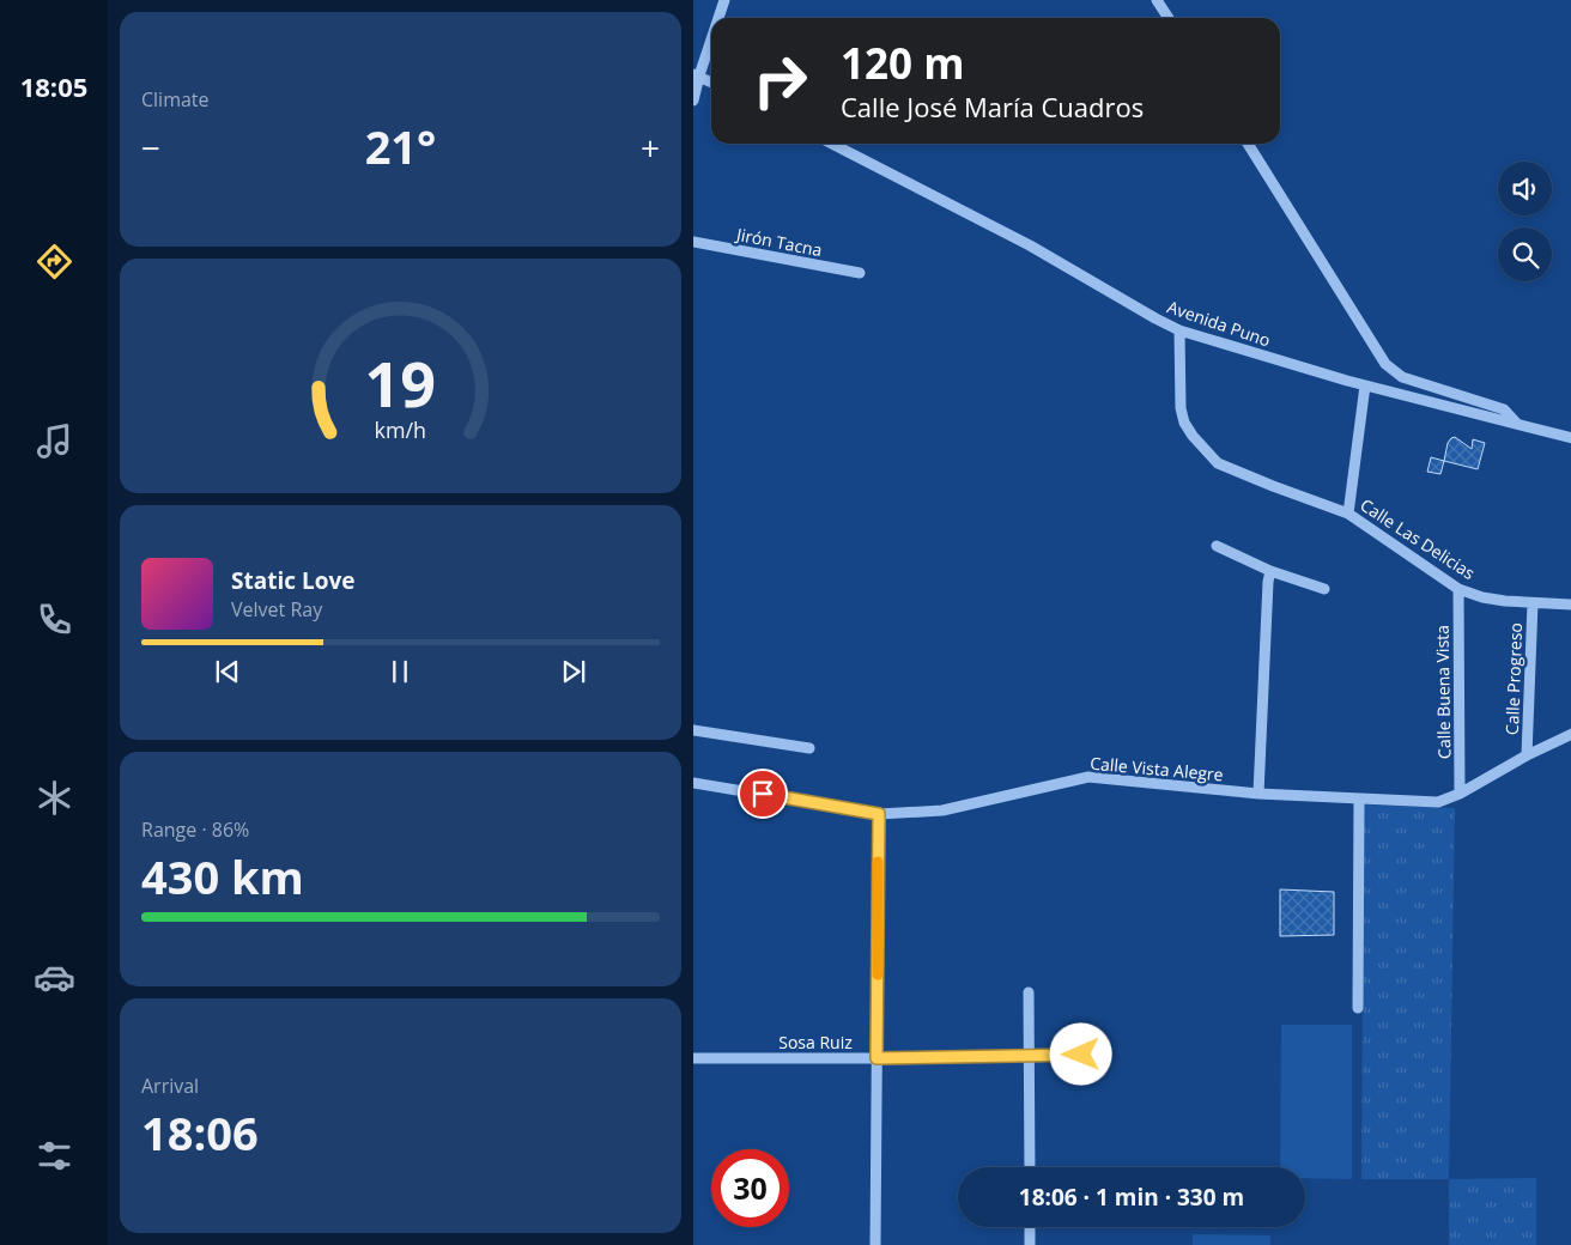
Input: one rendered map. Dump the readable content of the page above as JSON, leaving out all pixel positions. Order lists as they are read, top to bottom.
{
  "streets": {
    "street": [
      "Jirón Tacna",
      "Avenida Puno",
      "Calle Las Delicias",
      "Calle Progreso",
      "Calle Buena Vista",
      "Calle Vista Alegre",
      "Sosa Ruiz"
    ]
  },
  "crossings": [
    ["Avenida Puno", "Calle Las Delicias"],
    ["Calle Las Delicias", "Calle Progreso"],
    ["Calle Las Delicias", "Calle Buena Vista"],
    ["Calle Progreso", "Calle Vista Alegre"],
    ["Calle Buena Vista", "Calle Vista Alegre"]
  ],
  "page": {
    "tabs": "18:05",
    "tile": [
      "Climate",
      ["Range · 86%", "430 km"],
      ["Arrival", "18:06"]
    ],
    "turn": ["120 m", "Calle José María Cuadros"],
    "heat": ["−", "21°", "+"],
    "song": ["Static Love", "Velvet Ray"],
    "limit": "30",
    "trip": "18:06 · 1 min · 330 m",
    "gauge": ["19", "km/h"]
  }
}
